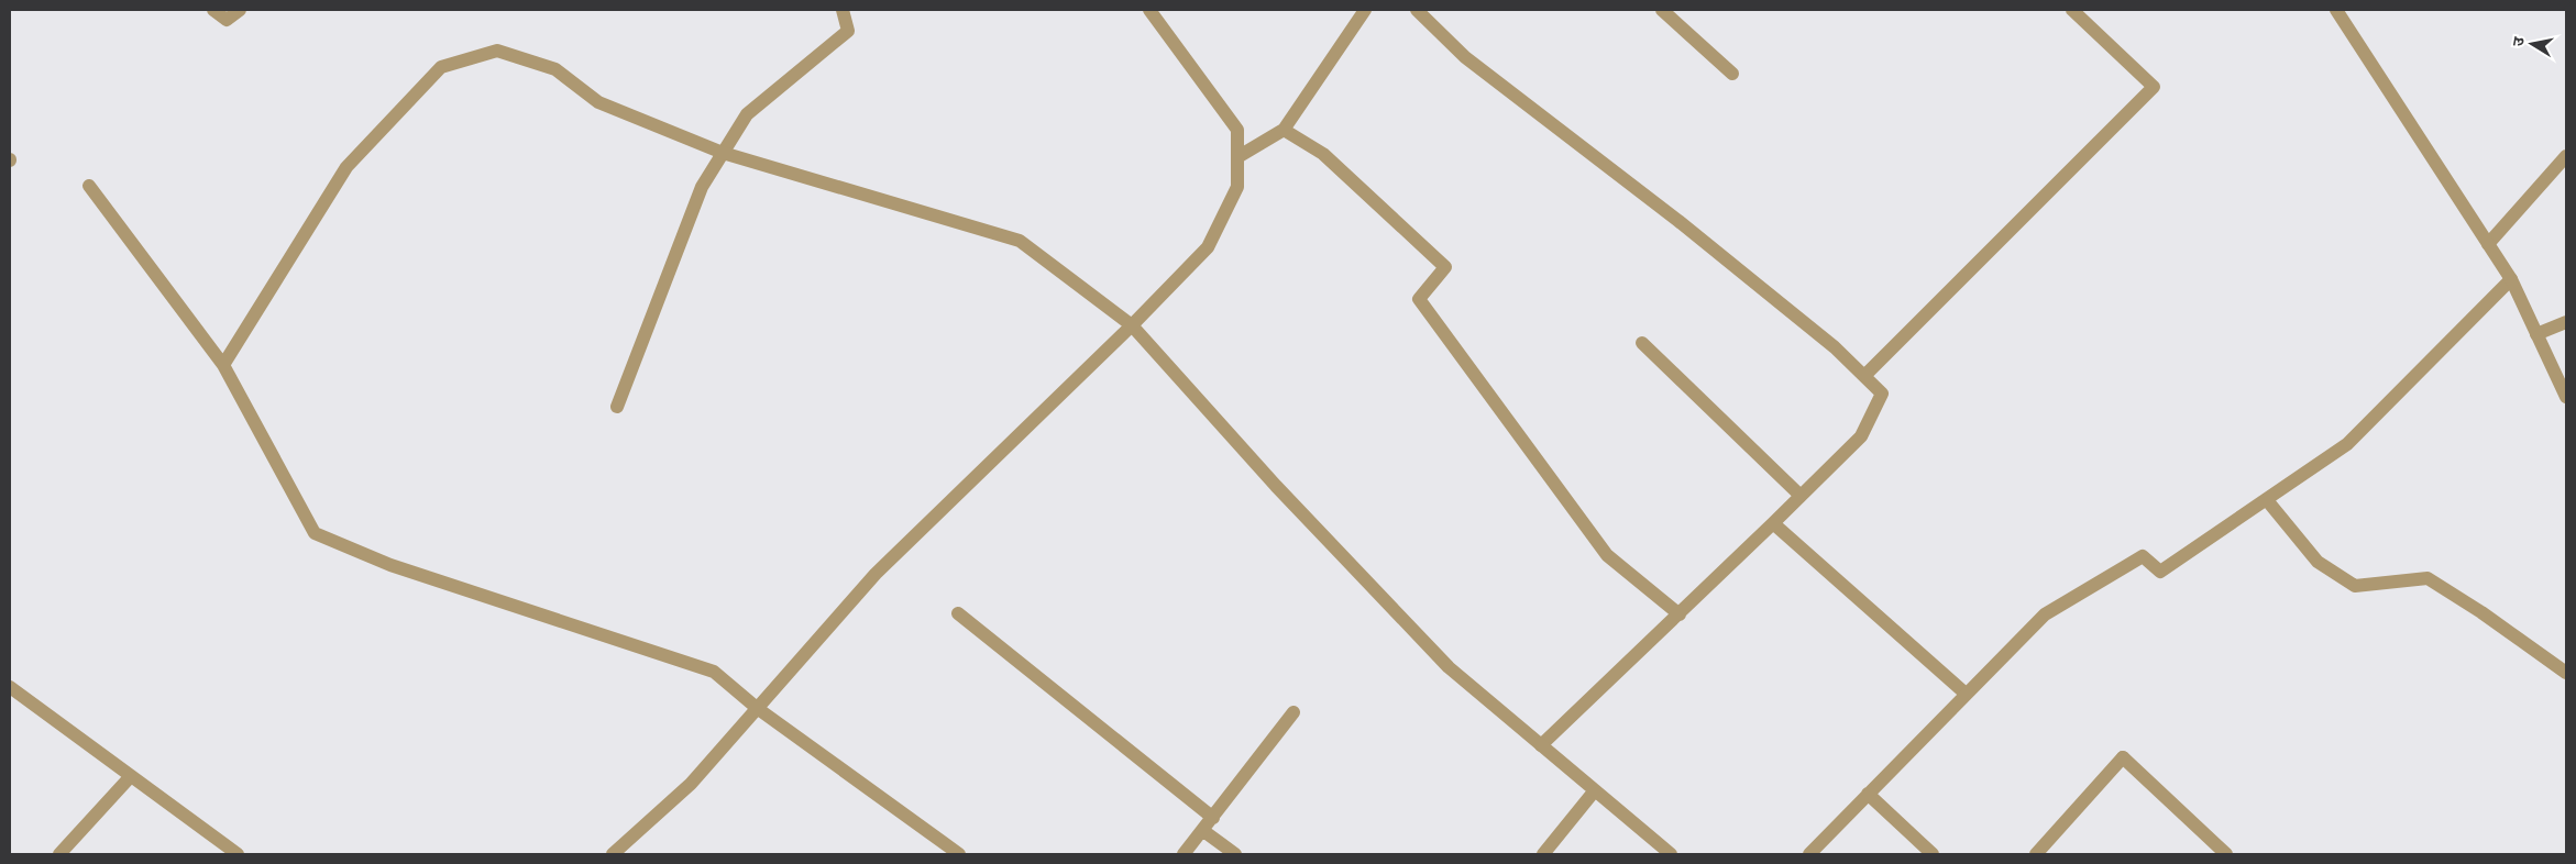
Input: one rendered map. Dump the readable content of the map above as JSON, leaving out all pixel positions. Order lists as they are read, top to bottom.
{
  "north": "left"
}
